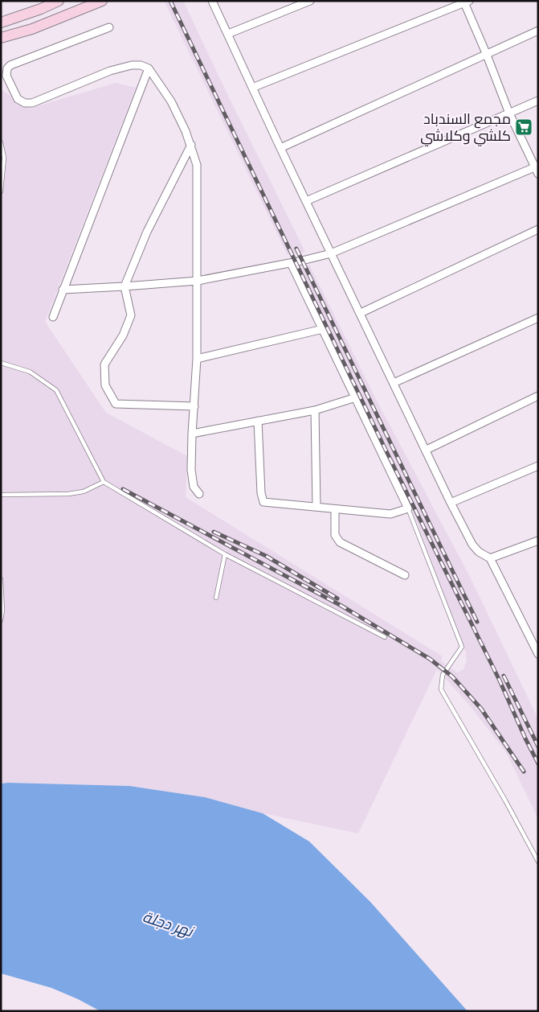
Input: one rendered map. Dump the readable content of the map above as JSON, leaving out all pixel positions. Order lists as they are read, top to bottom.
{
  "water": ["نهر دجلة"],
  "places": {
    "supermarket": ["مجمع السندباد كلشي وكلاشي"]
  }
}
